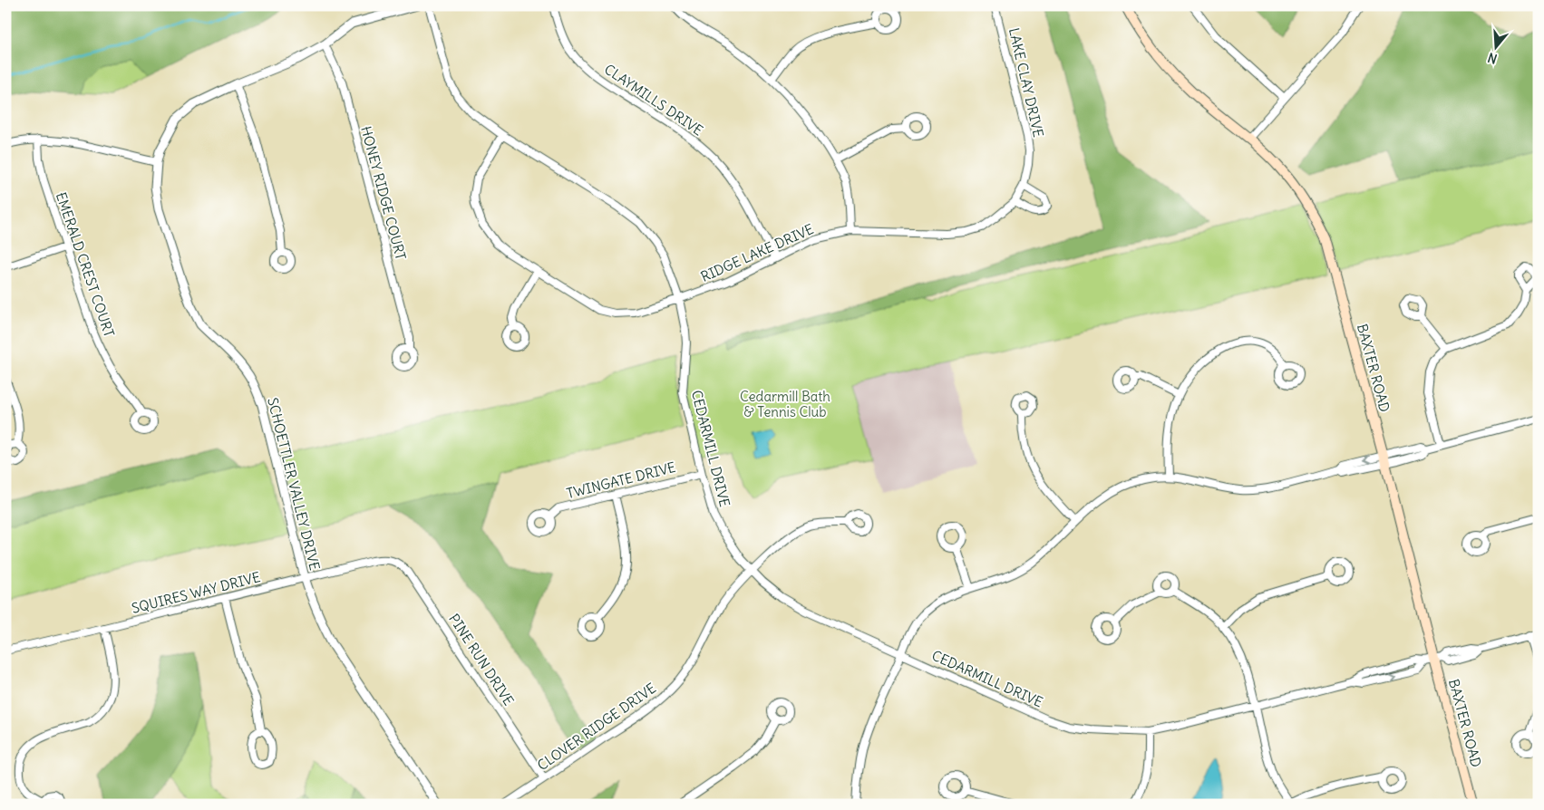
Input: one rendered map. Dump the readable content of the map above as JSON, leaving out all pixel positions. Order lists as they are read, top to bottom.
{
  "streets": {
    "main road": ["BAXTER ROAD"],
    "street": [
      "LAKE CLAY DRIVE",
      "CLAYMILLS DRIVE",
      "HONEY RIDGE COURT",
      "RIDGE LAKE DRIVE",
      "EMERALD CREST COURT",
      "CEDARMILL DRIVE",
      "TWINGATE DRIVE",
      "SCHOETTLER VALLEY DRIVE",
      "SQUIRES WAY DRIVE",
      "PINE RUN DRIVE",
      "CLOVER RIDGE DRIVE"
    ]
  },
  "crossings": [
    ["LAKE CLAY DRIVE", "RIDGE LAKE DRIVE"],
    ["CLAYMILLS DRIVE", "RIDGE LAKE DRIVE"],
    ["HONEY RIDGE COURT", "SCHOETTLER VALLEY DRIVE"],
    ["RIDGE LAKE DRIVE", "CEDARMILL DRIVE"],
    ["BAXTER ROAD", "CEDARMILL DRIVE"],
    ["CEDARMILL DRIVE", "TWINGATE DRIVE"],
    ["CEDARMILL DRIVE", "CLOVER RIDGE DRIVE"],
    ["SCHOETTLER VALLEY DRIVE", "SQUIRES WAY DRIVE"],
    ["SQUIRES WAY DRIVE", "PINE RUN DRIVE"],
    ["PINE RUN DRIVE", "CLOVER RIDGE DRIVE"]
  ],
  "parks": ["Cedarmill Bath & Tennis Club"],
  "north": "bottom"
}
